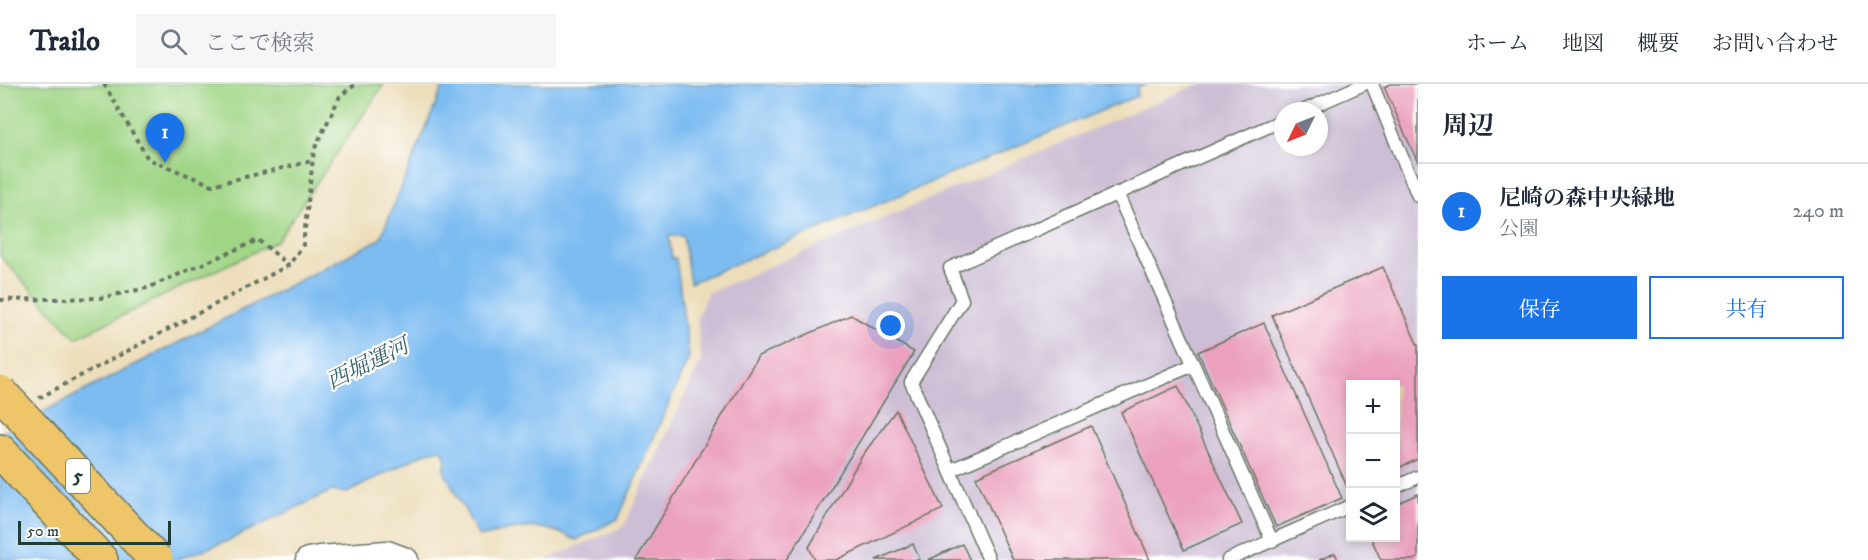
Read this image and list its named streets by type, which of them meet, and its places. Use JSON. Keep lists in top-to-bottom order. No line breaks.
{"streets":{"highway":["5"]},"water":["西堀運河"],"scale_bar":"50 m","north":"bottom left","page":{"header":"Trailo","search":"ここで検索","nav":["ホーム","地図","概要","お問い合わせ"],"heading":"周辺","pins":"1","list":[{"mark":"1","name":"尼崎の森中央緑地","note":"公園","value":"240 m"}],"buttons":["保存","共有"],"map_buttons":["+","−"],"scale":"50 m"}}
